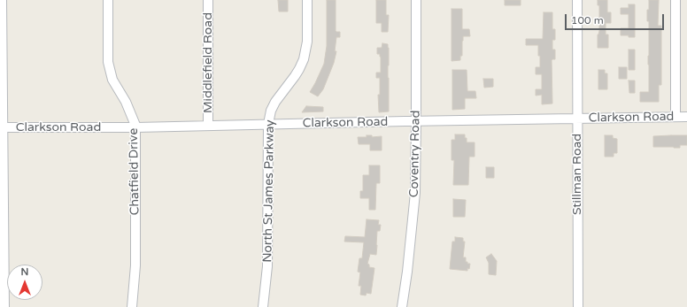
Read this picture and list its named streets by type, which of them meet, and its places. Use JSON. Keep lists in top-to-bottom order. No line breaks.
{"streets":{"street":["Middlefield Road","Clarkson Road","Coventry Road","Chatfield Drive","Stillman Road","North St James Parkway"]},"crossings":[["Middlefield Road","Clarkson Road"],["Clarkson Road","Coventry Road"],["Clarkson Road","Chatfield Drive"],["Clarkson Road","Stillman Road"],["Clarkson Road","North St James Parkway"]],"scale_bar":"100 m","north":"top"}
